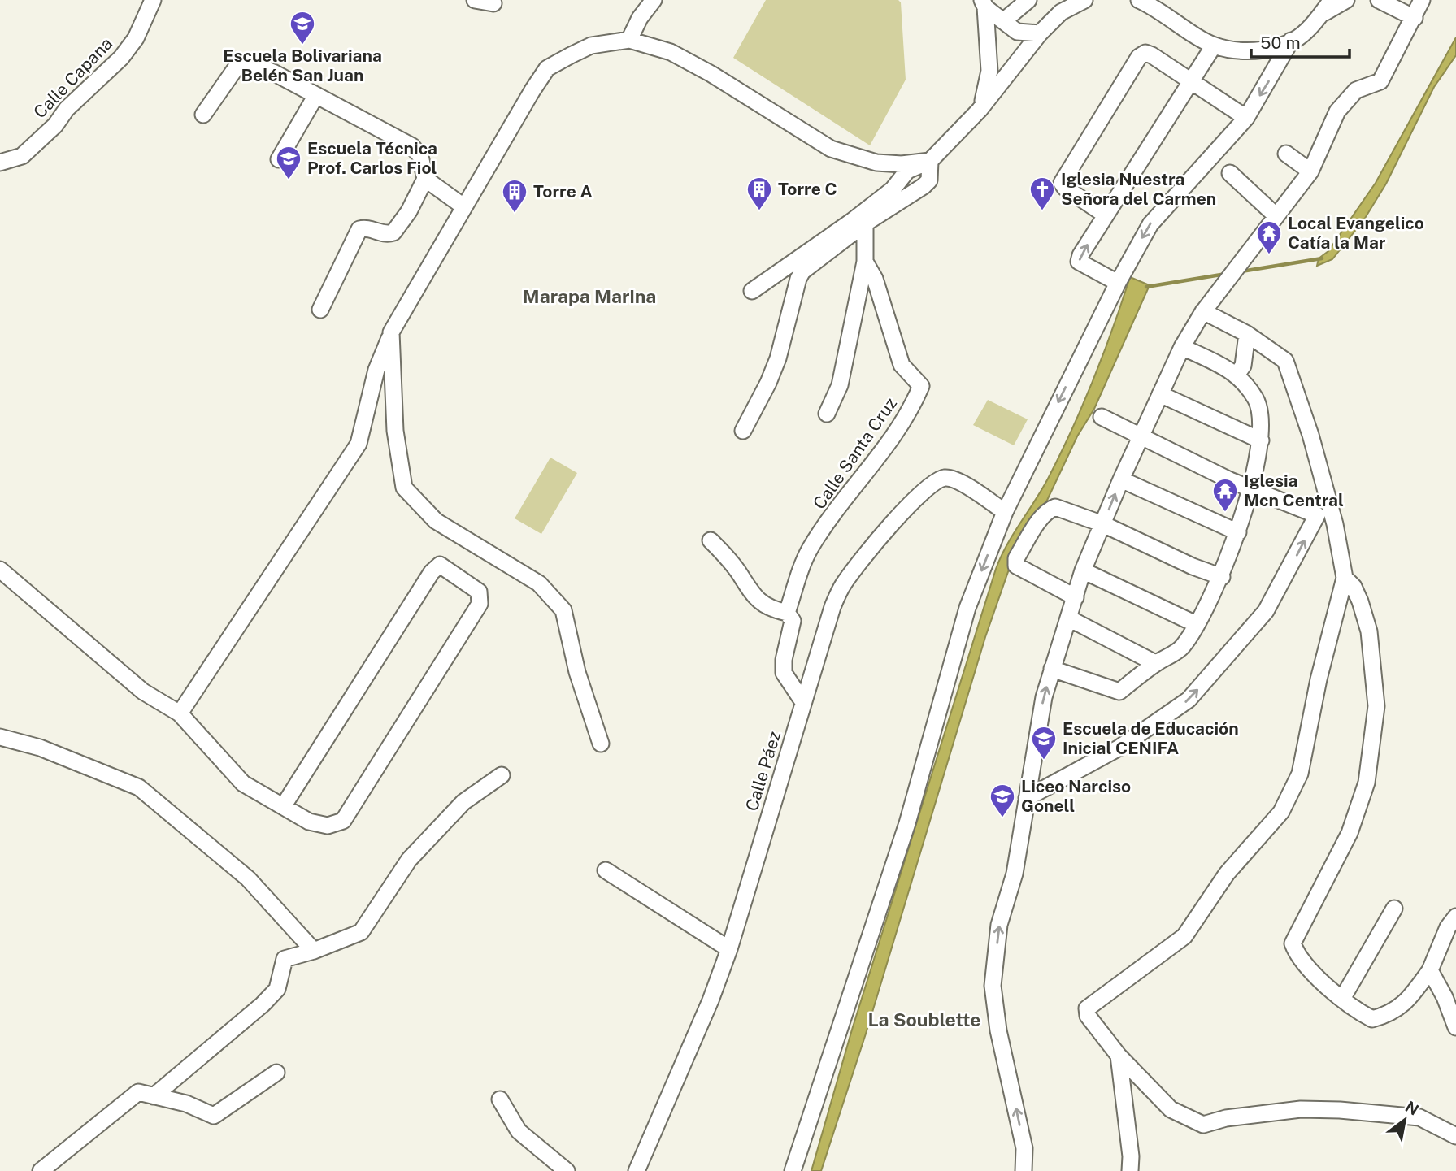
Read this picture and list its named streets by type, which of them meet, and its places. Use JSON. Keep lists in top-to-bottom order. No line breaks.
{"streets":{"street":["Calle Capana","Calle Santa Cruz","Calle Páez"]},"crossings":[["Calle Santa Cruz","Calle Páez"]],"districts":["Marapa Marina","La Soublette"],"places":{"school or university":["Escuela Bolivariana Belén San Juan","Escuela Técnica Prof. Carlos Fiol","Escuela de Educación Inicial CENIFA","Liceo Narciso Gonell"],"building":["Torre C","Torre A"],"church":["Iglesia Nuestra Señora del Carmen"],"temple":["Local Evangelico Catía la Mar","Iglesia Mcn Central"]},"scale_bar":"50 m","north":"top right"}
